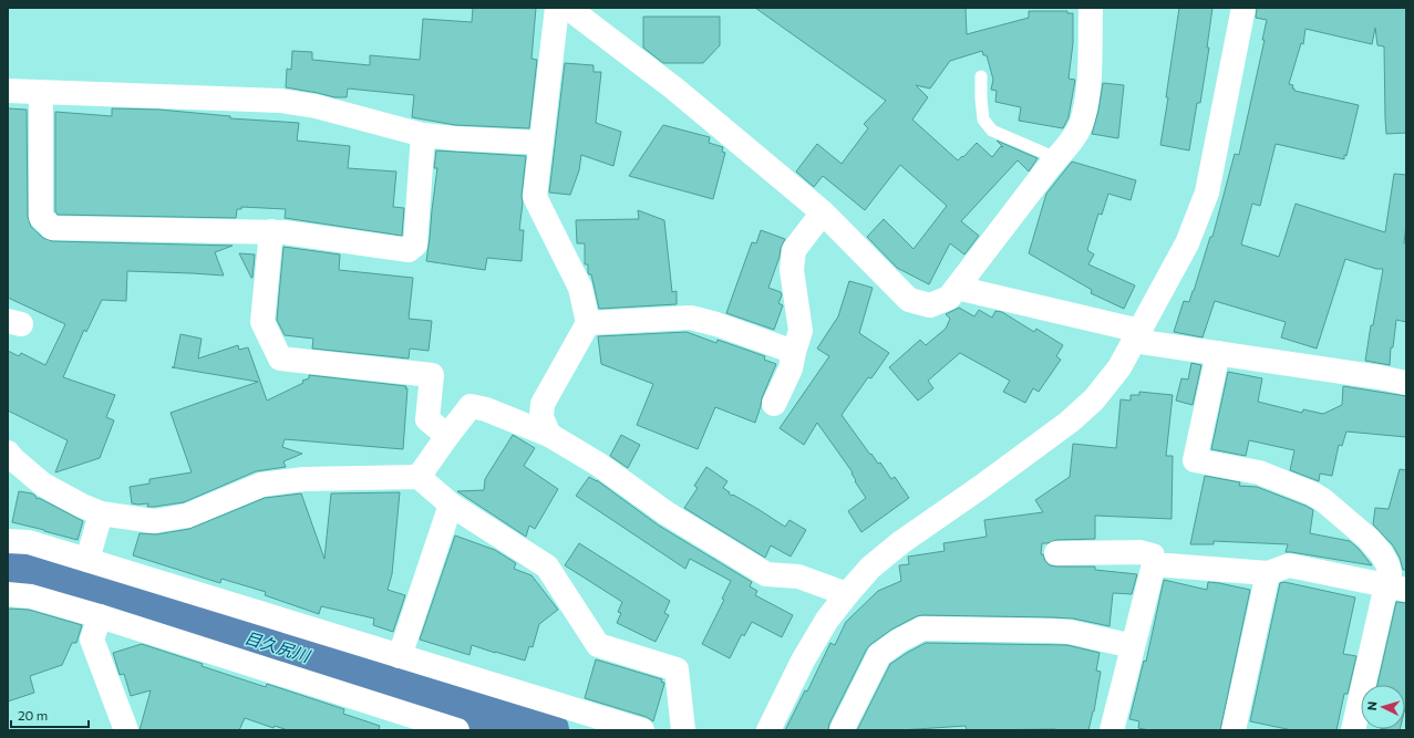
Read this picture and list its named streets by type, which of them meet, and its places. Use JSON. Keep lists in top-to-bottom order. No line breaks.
{"water":["目久尻川"],"scale_bar":"20 m","north":"left"}
